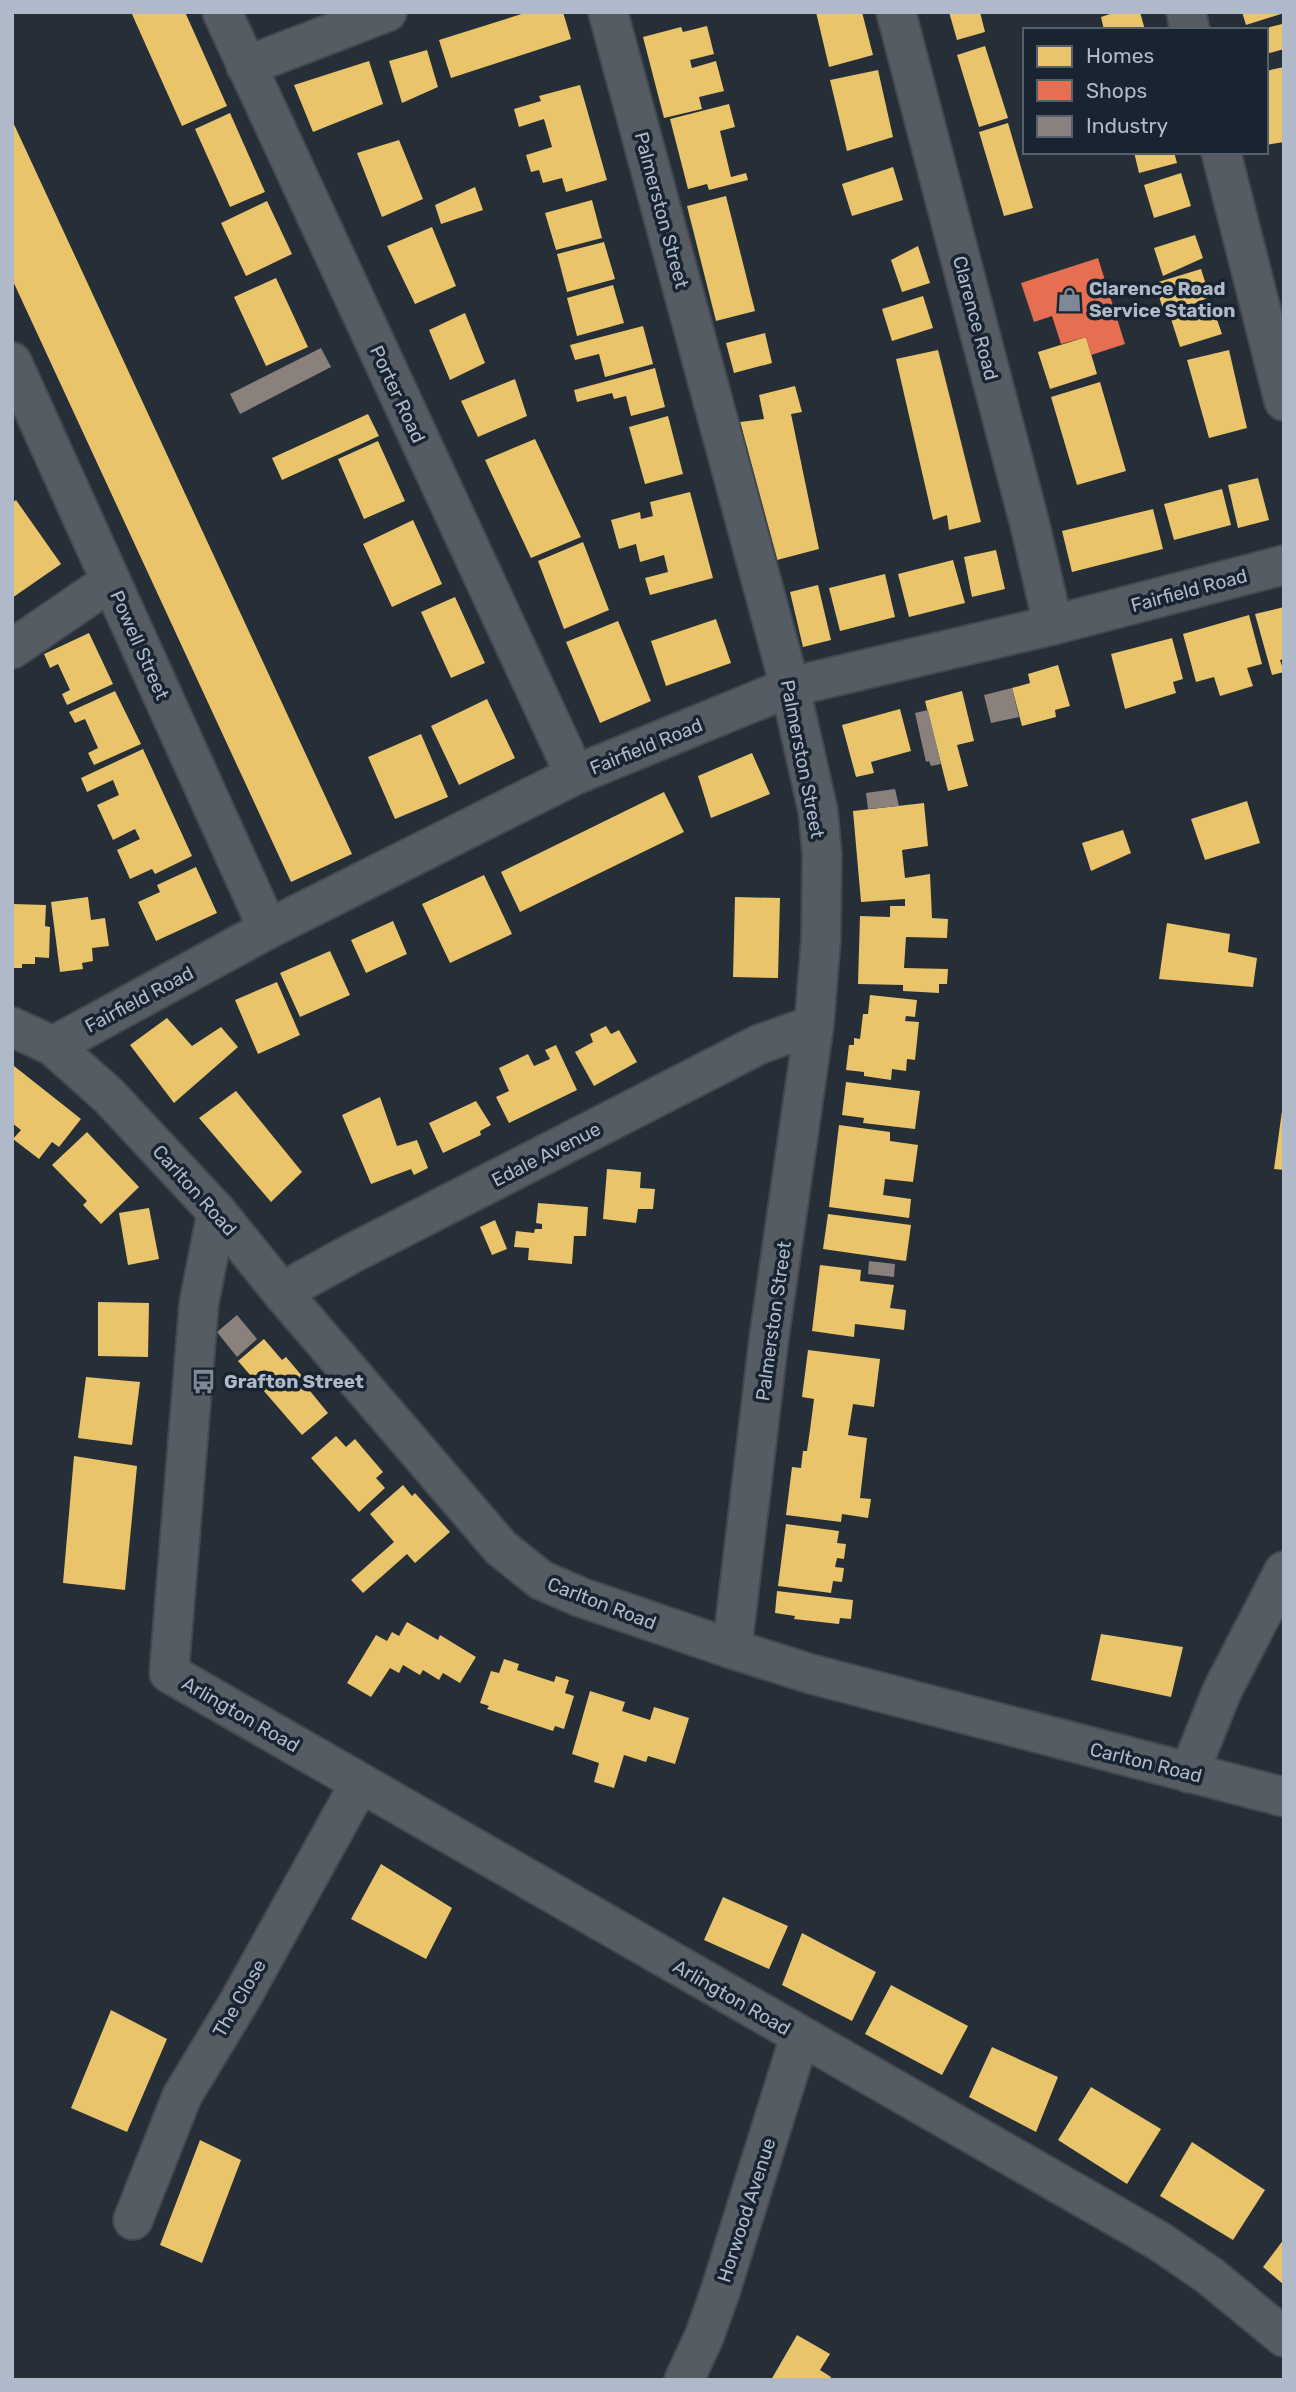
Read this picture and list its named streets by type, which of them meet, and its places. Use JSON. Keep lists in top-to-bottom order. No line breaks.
{"streets":{"street":["Palmerston Street","Clarence Road","Porter Road","Fairfield Road","Powell Street","Edale Avenue","Carlton Road","Arlington Road","The Close","Horwood Avenue"]},"crossings":[["Palmerston Street","Fairfield Road"],["Palmerston Street","Edale Avenue"],["Palmerston Street","Carlton Road"],["Clarence Road","Fairfield Road"],["Porter Road","Fairfield Road"],["Fairfield Road","Powell Street"],["Fairfield Road","Carlton Road"],["Edale Avenue","Carlton Road"],["Carlton Road","Arlington Road"],["Arlington Road","The Close"],["Arlington Road","Horwood Avenue"]],"places":{"shop":["Clarence Road Service Station"],"bus stop":["Grafton Street"]},"legend":["Homes","Shops","Industry"]}
